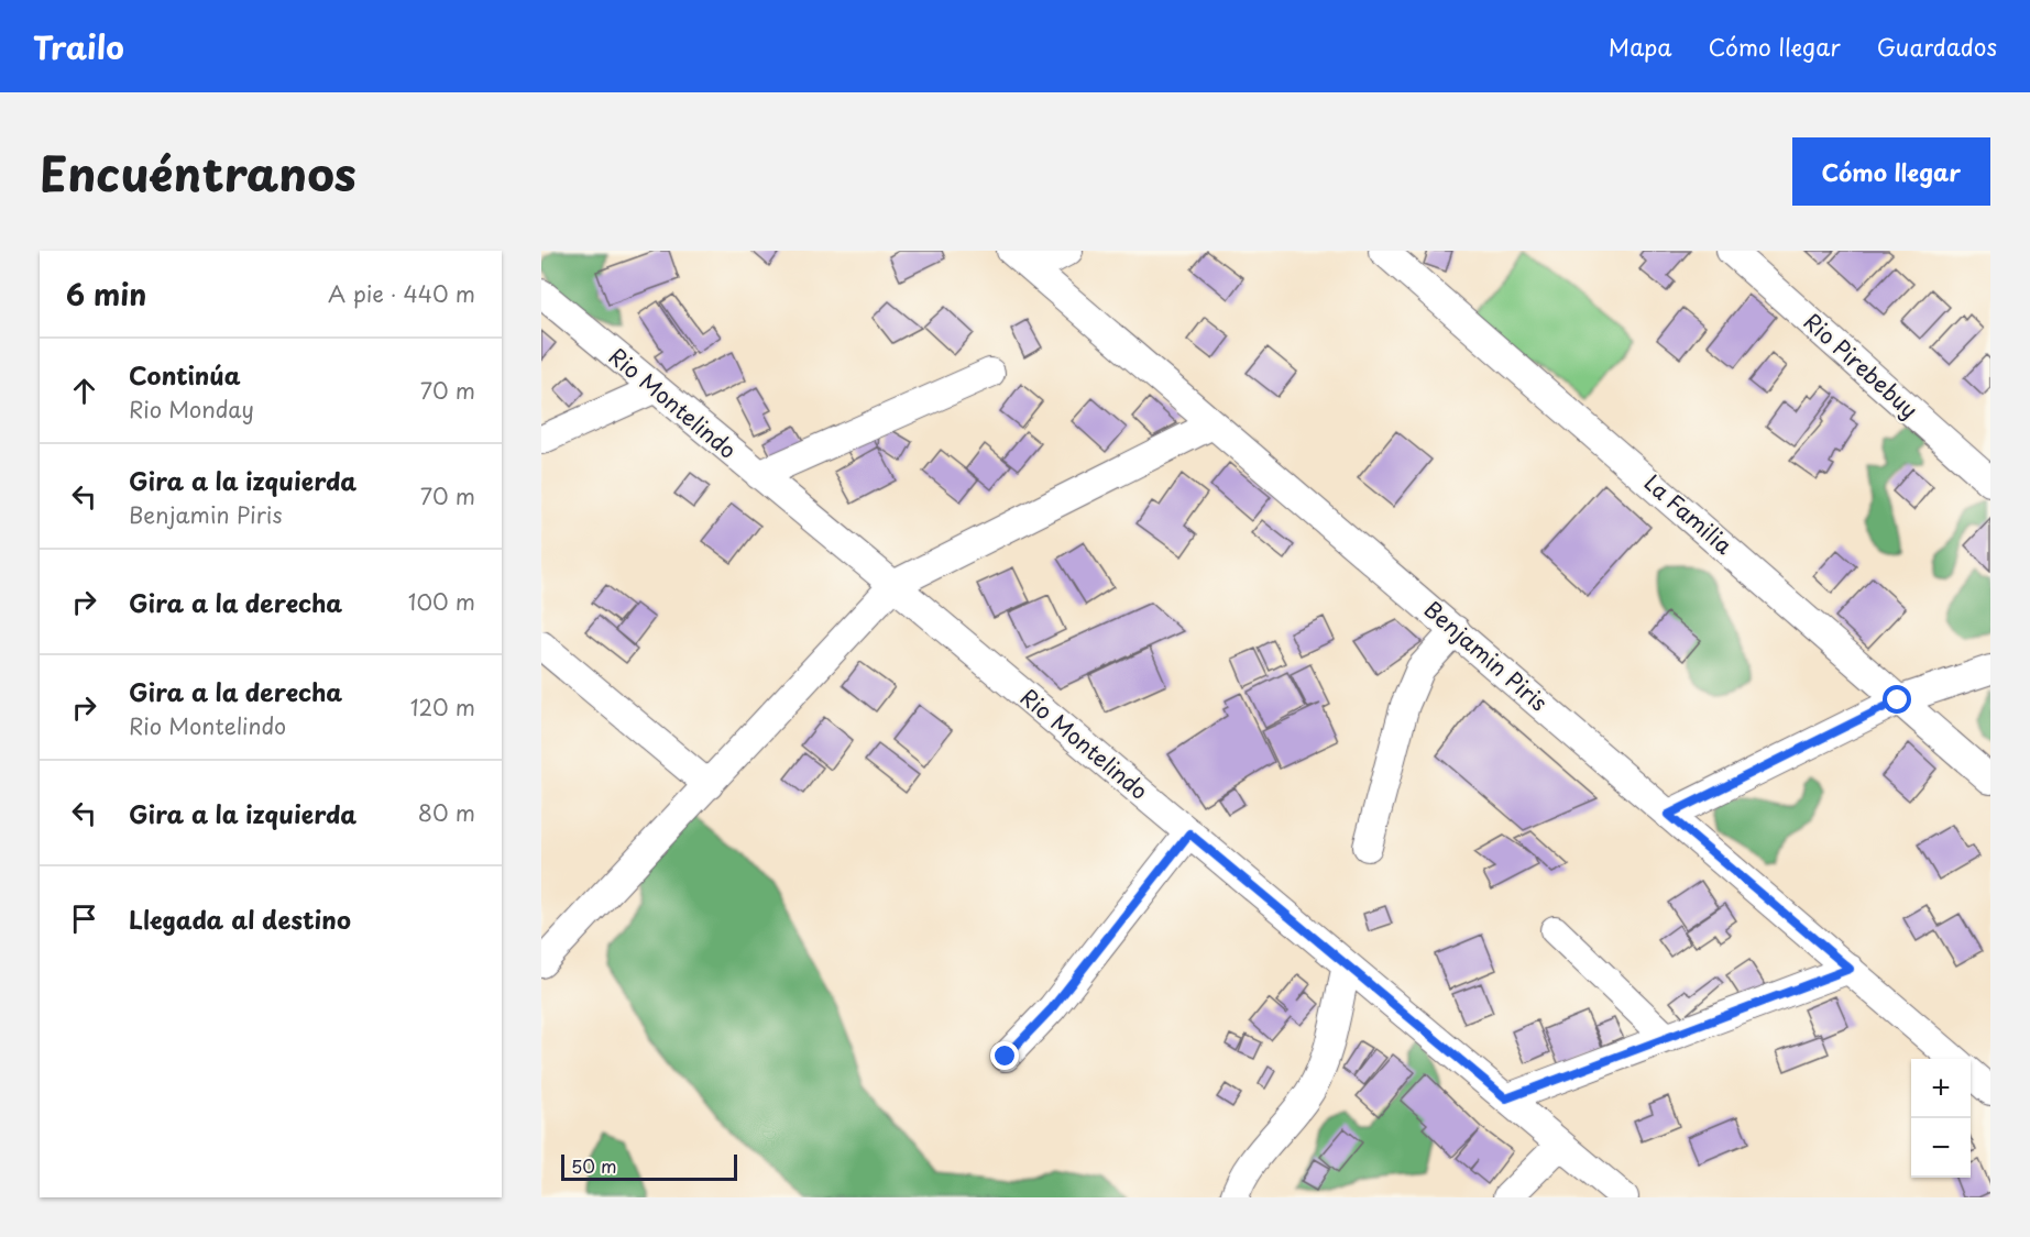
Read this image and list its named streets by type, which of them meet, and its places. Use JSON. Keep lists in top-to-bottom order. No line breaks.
{"streets":{"street":["Rio Pirebebuy","Rio Montelindo","La Familia","Benjamin Piris"]},"scale_bar":"50 m","page":{"header":"Trailo","nav":["Mapa","Cómo llegar","Guardados"],"title":"Encuéntranos","buttons":"Cómo llegar","heading":["6 min","A pie · 440 m"],"list":[["Continúa","Rio Monday","70 m"],["Gira a la izquierda","Benjamin Piris","70 m"],["Gira a la derecha","100 m"],["Gira a la derecha","Rio Montelindo","120 m"],["Gira a la izquierda","80 m"],"Llegada al destino"],"map_buttons":["+","−"],"scale":"50 m"}}
